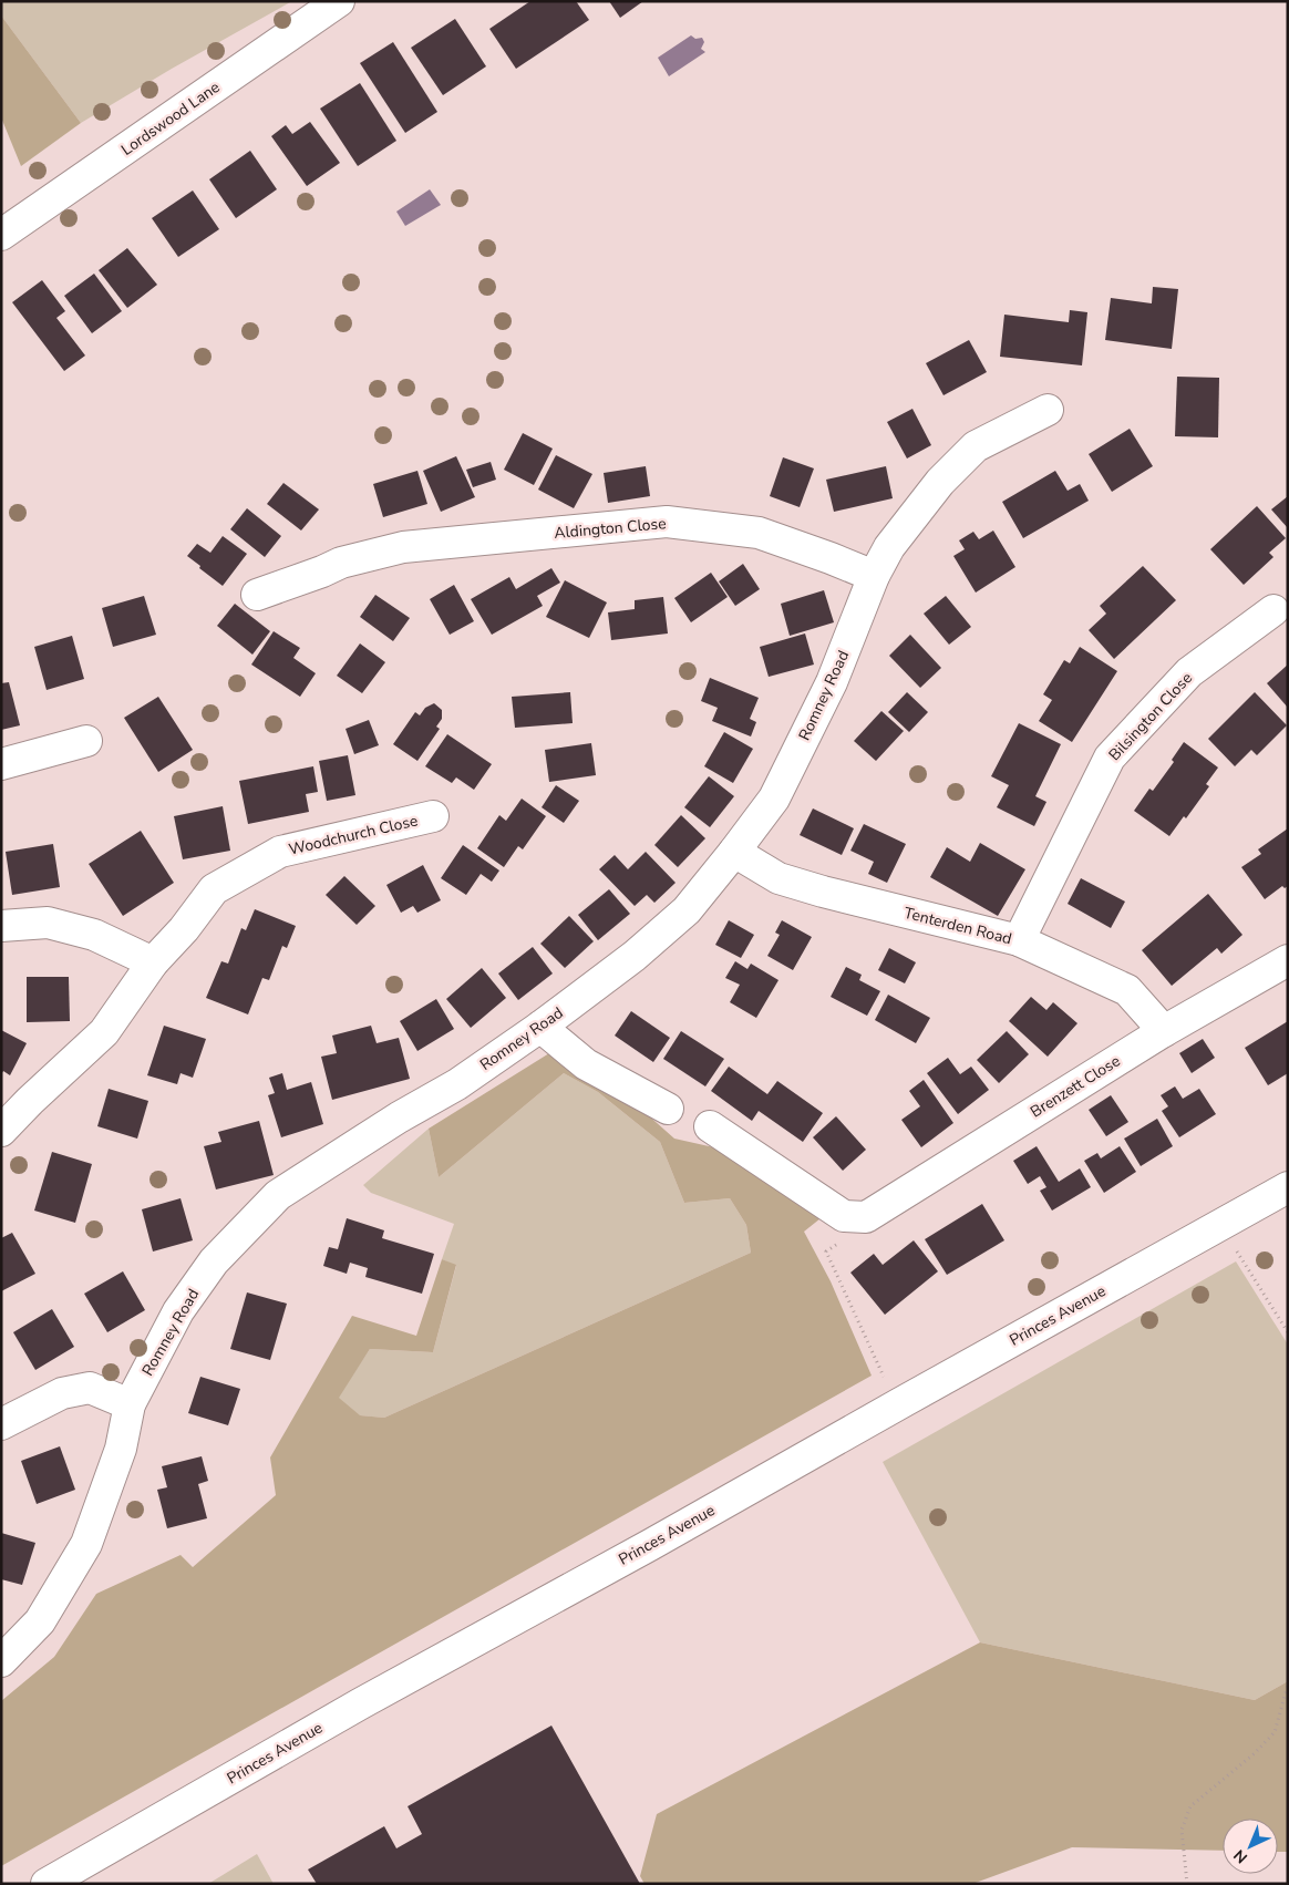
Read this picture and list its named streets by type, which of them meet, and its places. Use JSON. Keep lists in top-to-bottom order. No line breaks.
{"streets":{"street":["Lordswood Lane","Aldington Close","Romney Road","Bilsington Close","Woodchurch Close","Tenterden Road","Brenzett Close","Princes Avenue"]},"crossings":[["Aldington Close","Romney Road"],["Romney Road","Tenterden Road"],["Bilsington Close","Tenterden Road"],["Tenterden Road","Brenzett Close"]],"north":"bottom left"}
